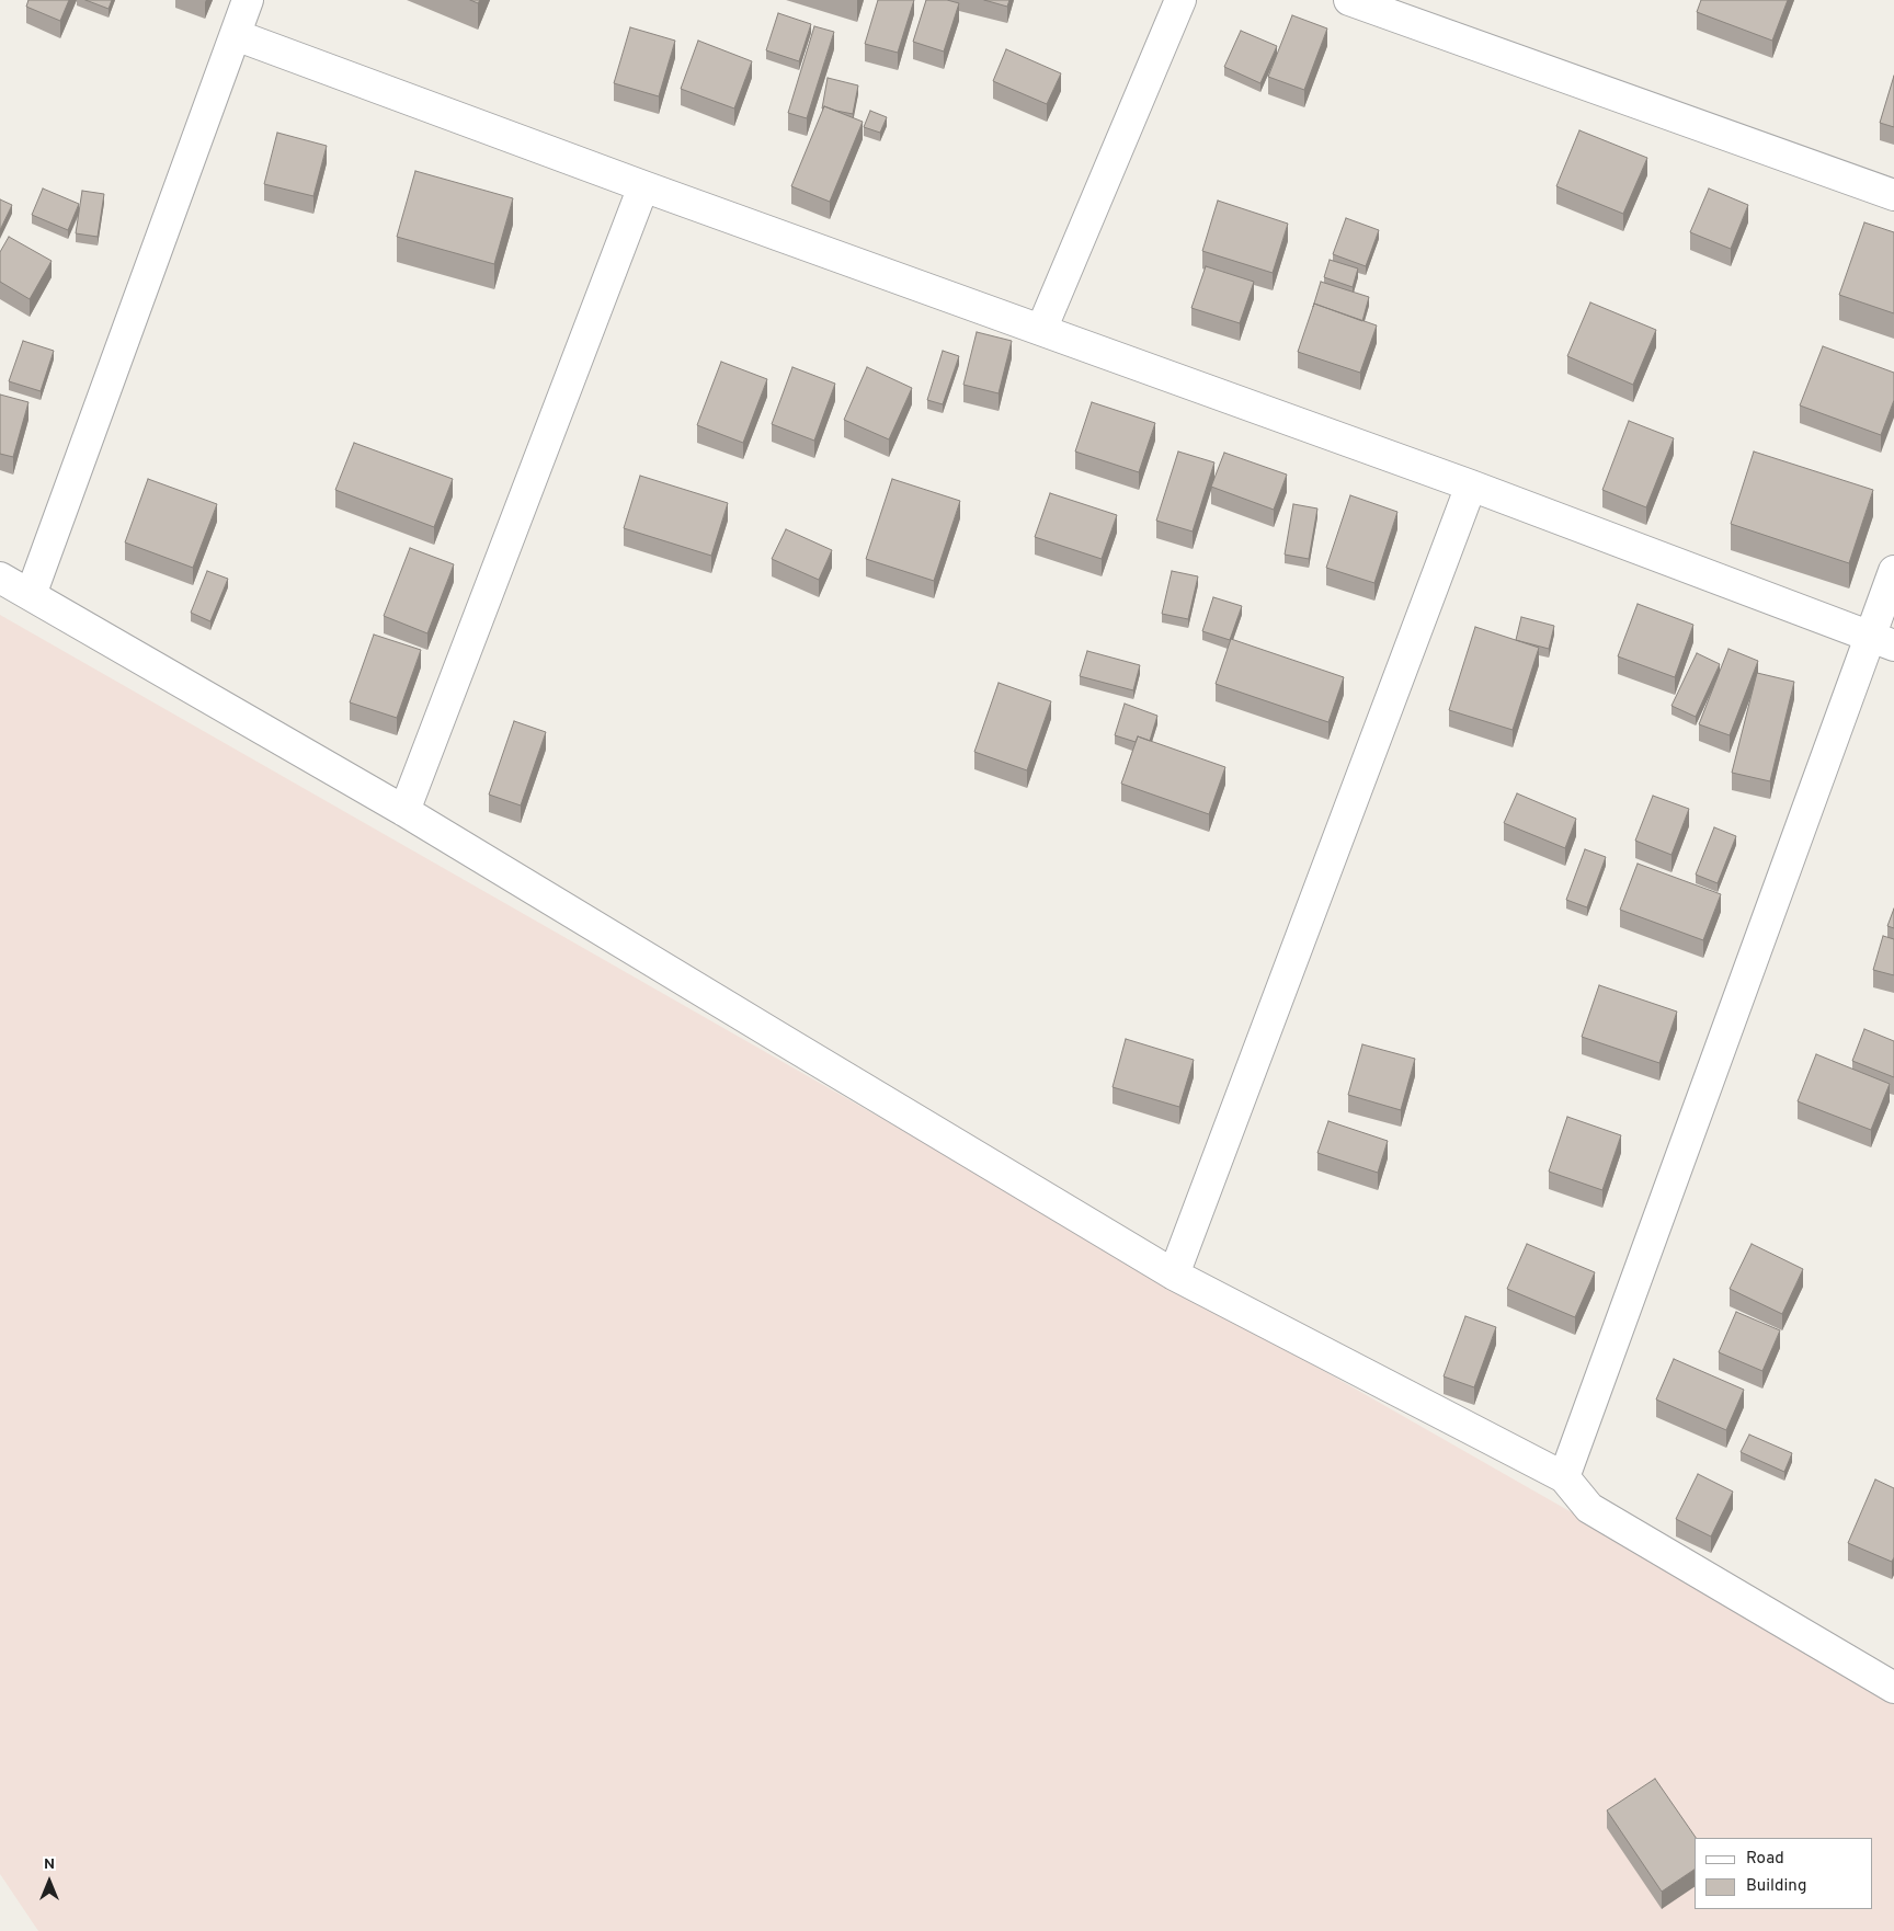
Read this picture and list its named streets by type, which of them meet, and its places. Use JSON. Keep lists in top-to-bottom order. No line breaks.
{"legend":["Road","Building"],"north":"top"}
